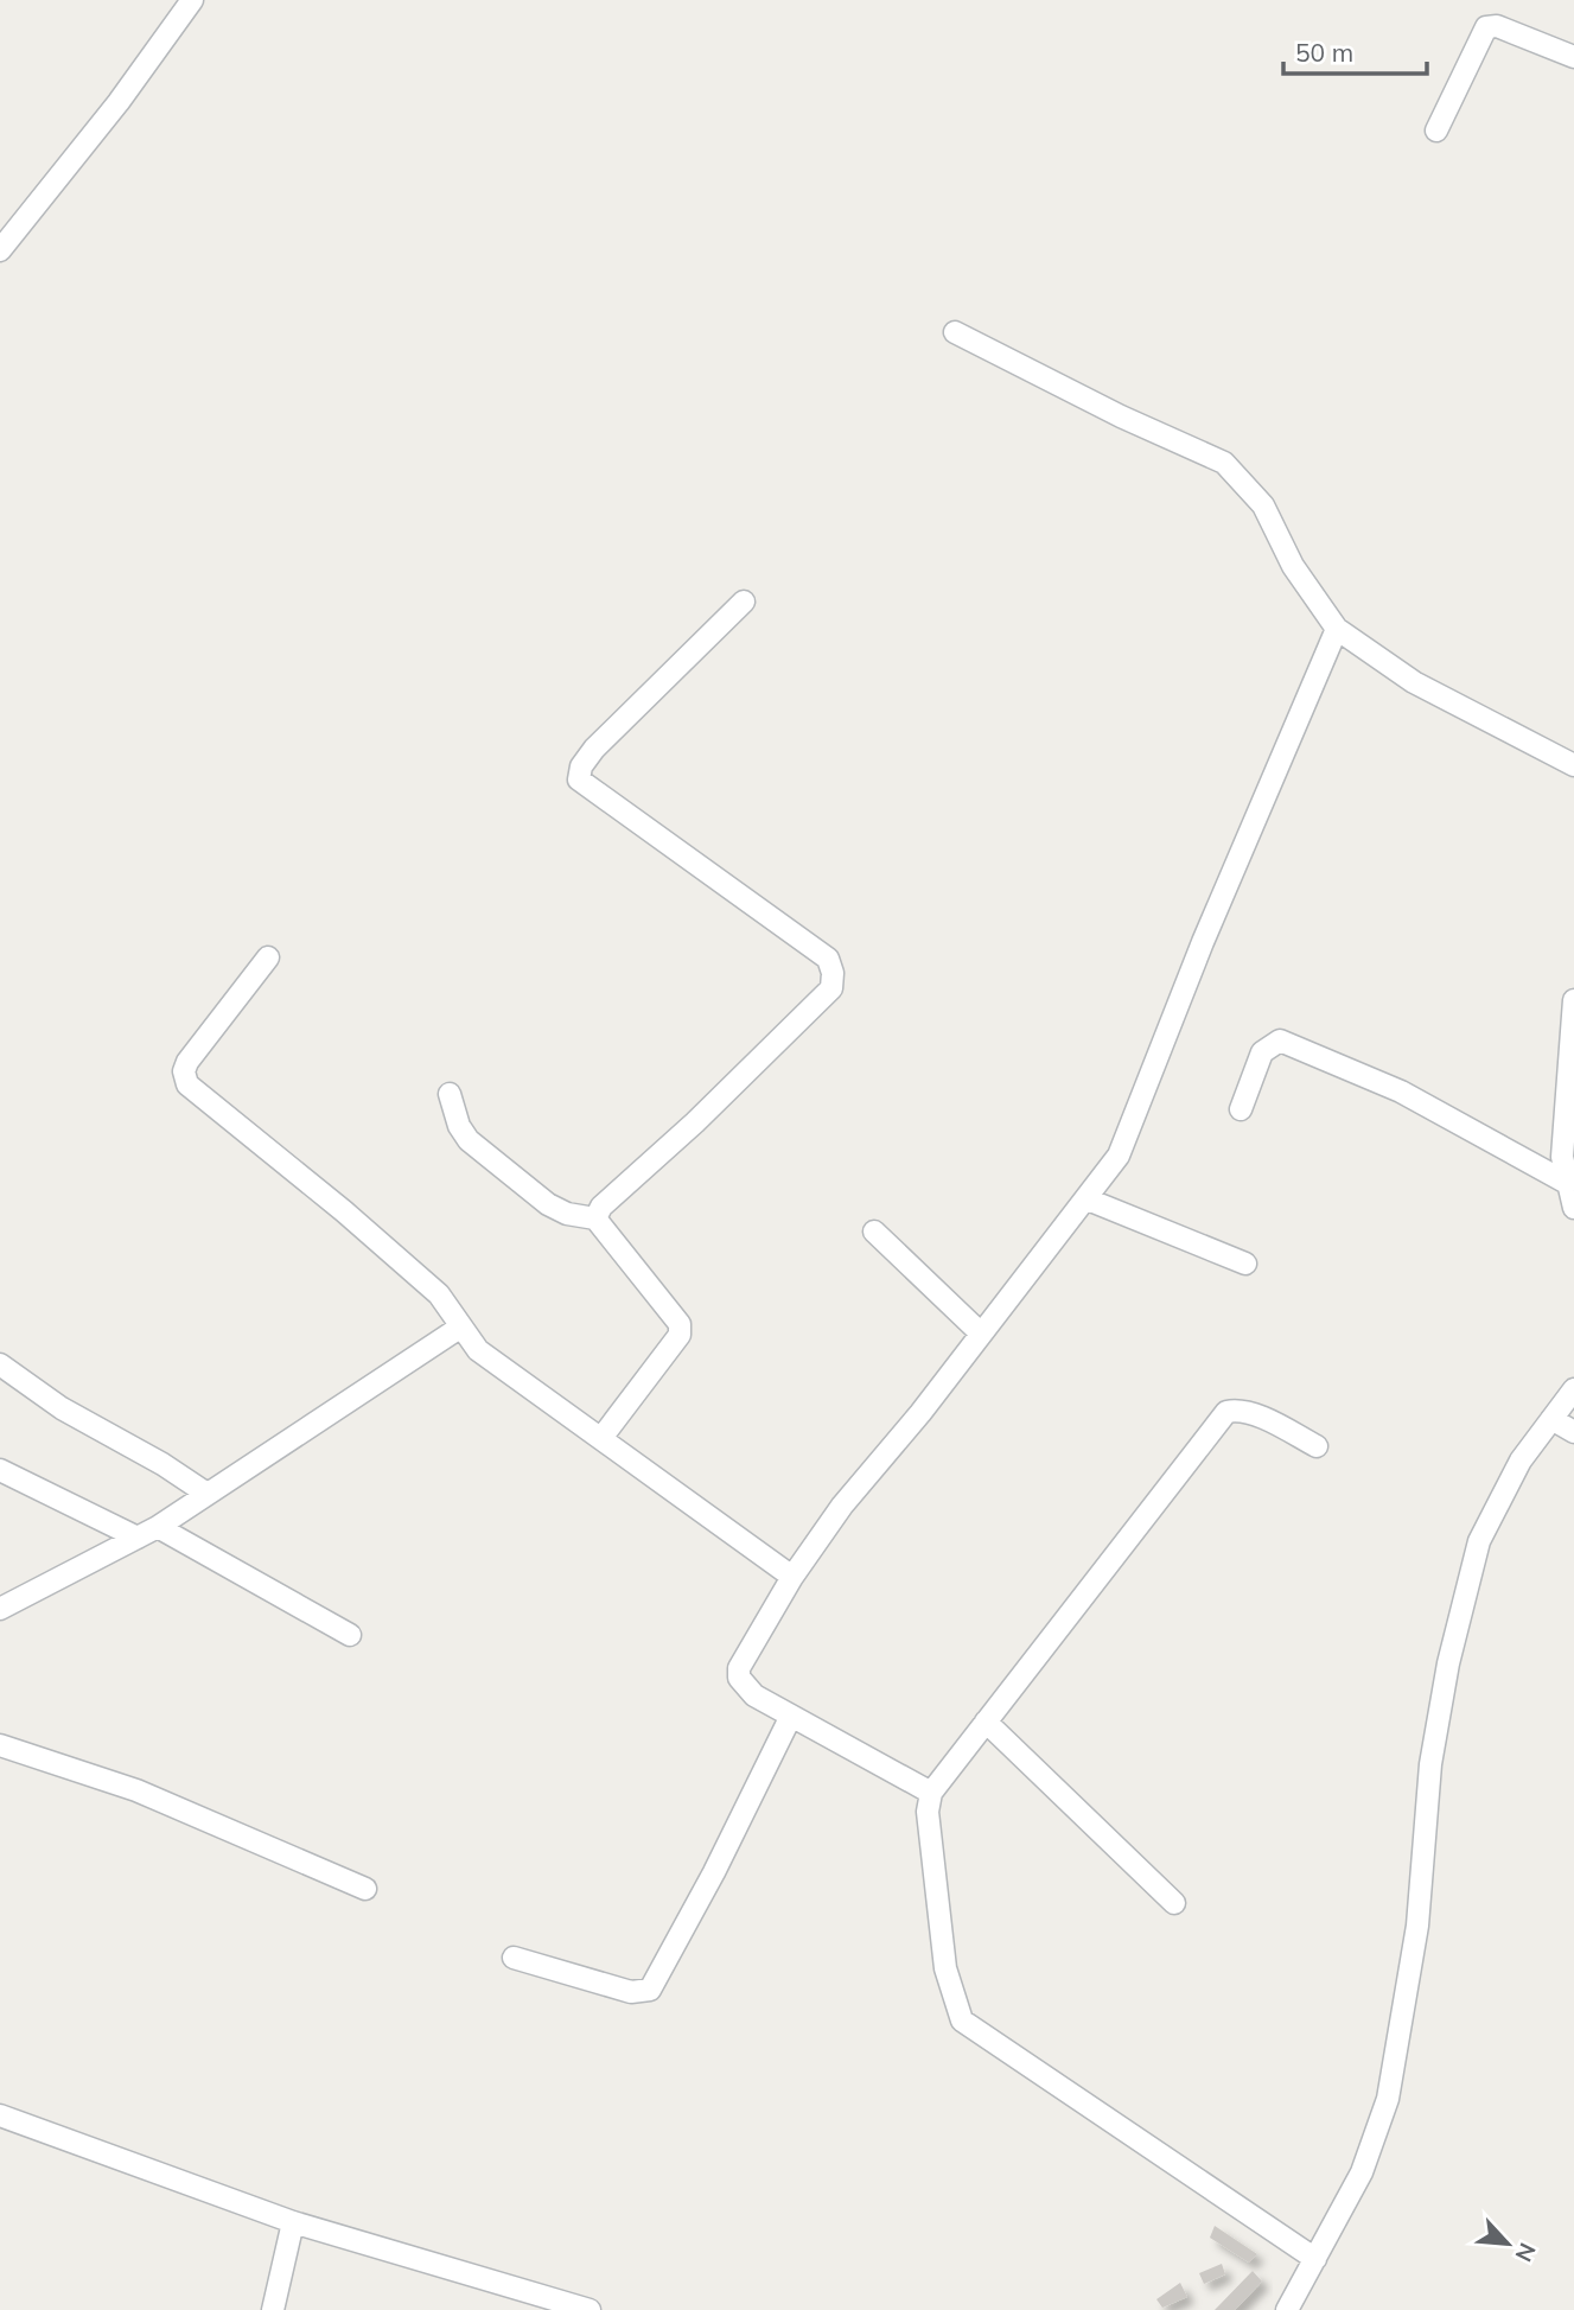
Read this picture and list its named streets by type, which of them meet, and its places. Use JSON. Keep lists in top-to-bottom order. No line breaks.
{"scale_bar":"50 m","north":"bottom right"}
